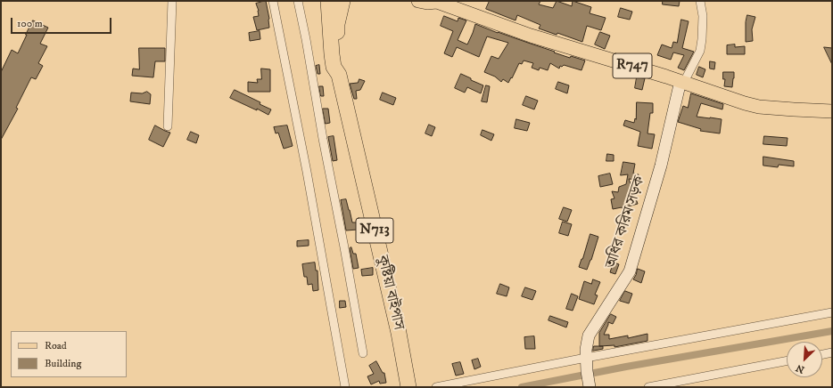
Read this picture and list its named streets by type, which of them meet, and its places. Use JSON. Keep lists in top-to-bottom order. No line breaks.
{"streets":{"highway":["N713","কুষ্টিয়া বাইপাস"],"main road":["R747","অধির করিম সড়ক"]},"crossings":[["R747","অধির করিম সড়ক"]],"legend":["Road","Building"],"scale_bar":"100 m","north":"bottom left"}
